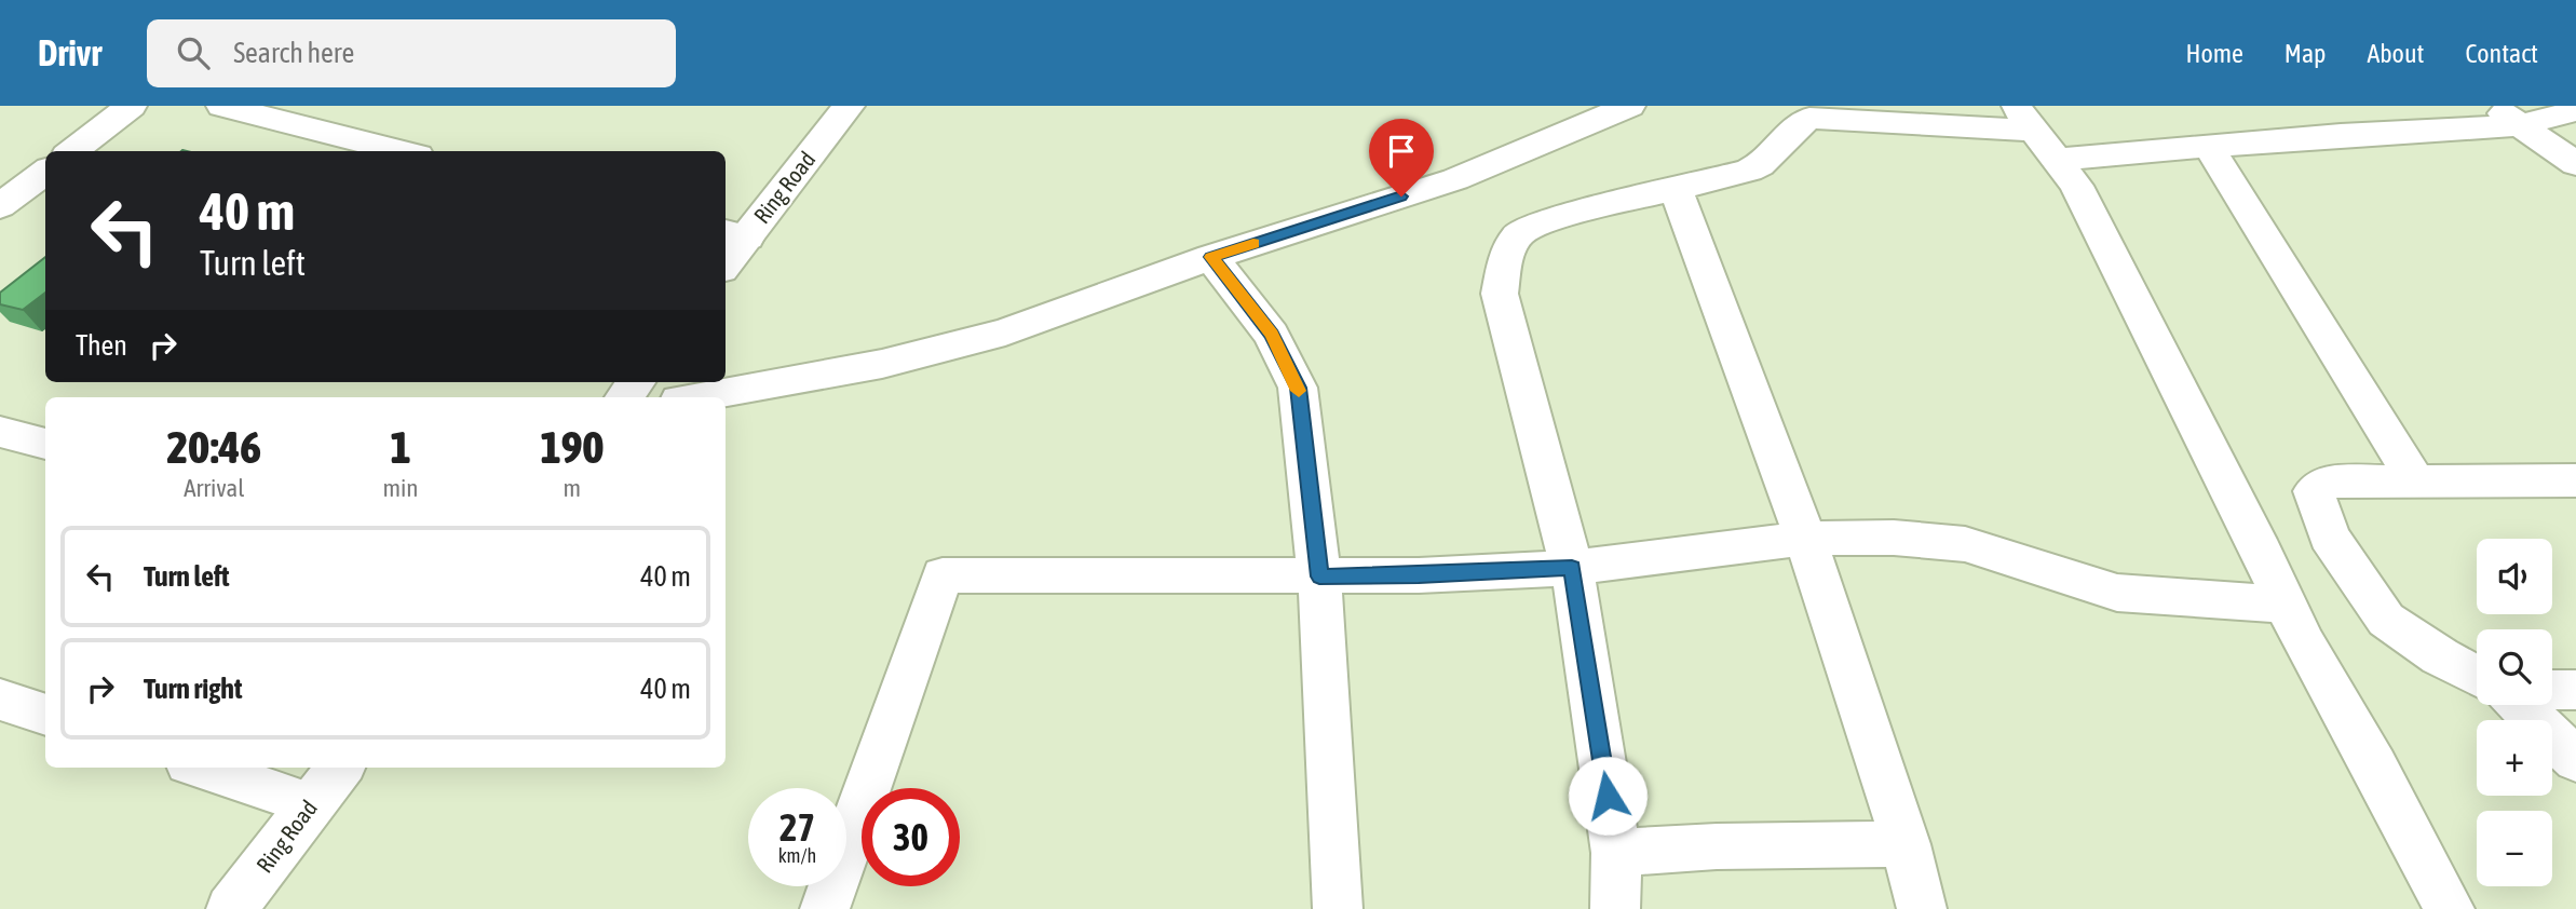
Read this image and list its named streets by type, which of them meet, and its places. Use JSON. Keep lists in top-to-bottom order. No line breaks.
{"streets":{"street":["Ring Road"]},"page":{"header":"Drivr","search":"Search here","nav":["Home","Map","About","Contact"],"turn":["40 m","Turn left"],"then":"Then","eta":["20:46","Arrival","1","min","190","m"],"list":[{"name":"Turn left","value":"40 m"},{"name":"Turn right","value":"40 m"}],"map_buttons":["+","−"],"speed":"27 km/h","limit":"30"}}
